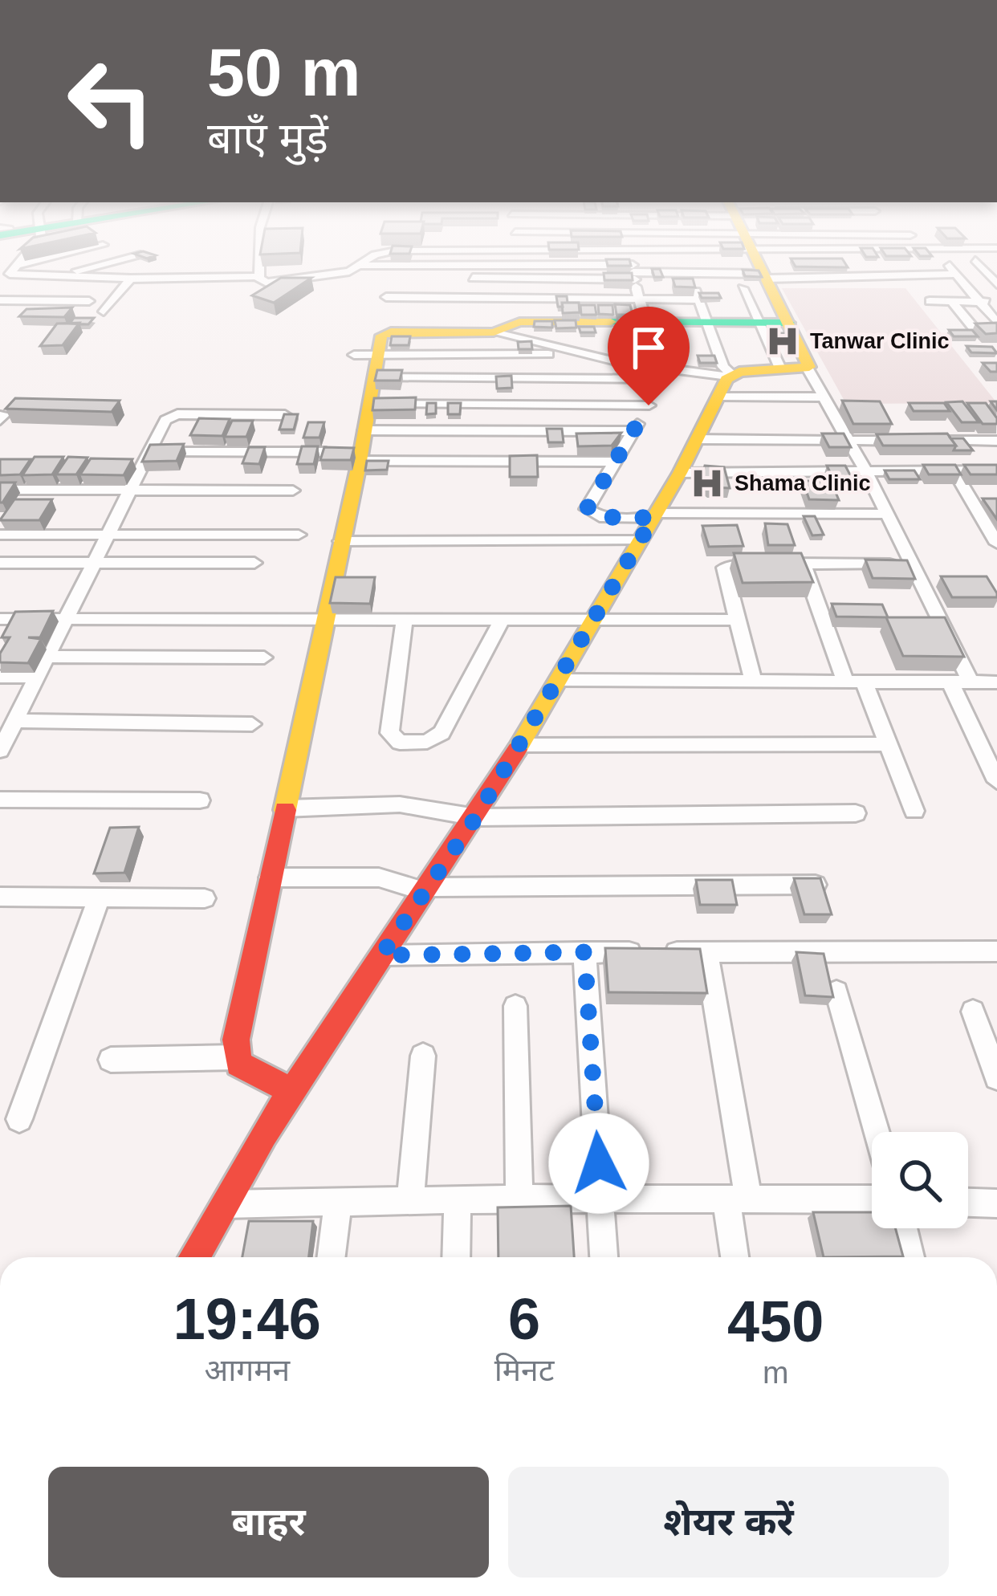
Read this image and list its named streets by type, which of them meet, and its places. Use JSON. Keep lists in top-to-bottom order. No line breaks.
{"places":{"hospital":["Tanwar Clinic","Shama Clinic"]},"page":{"turn":["50 m","बाएँ मुड़ें"],"eta":["19:46","आगमन","6","मिनट","450","m"],"buttons":["बाहर","शेयर करें"]}}
